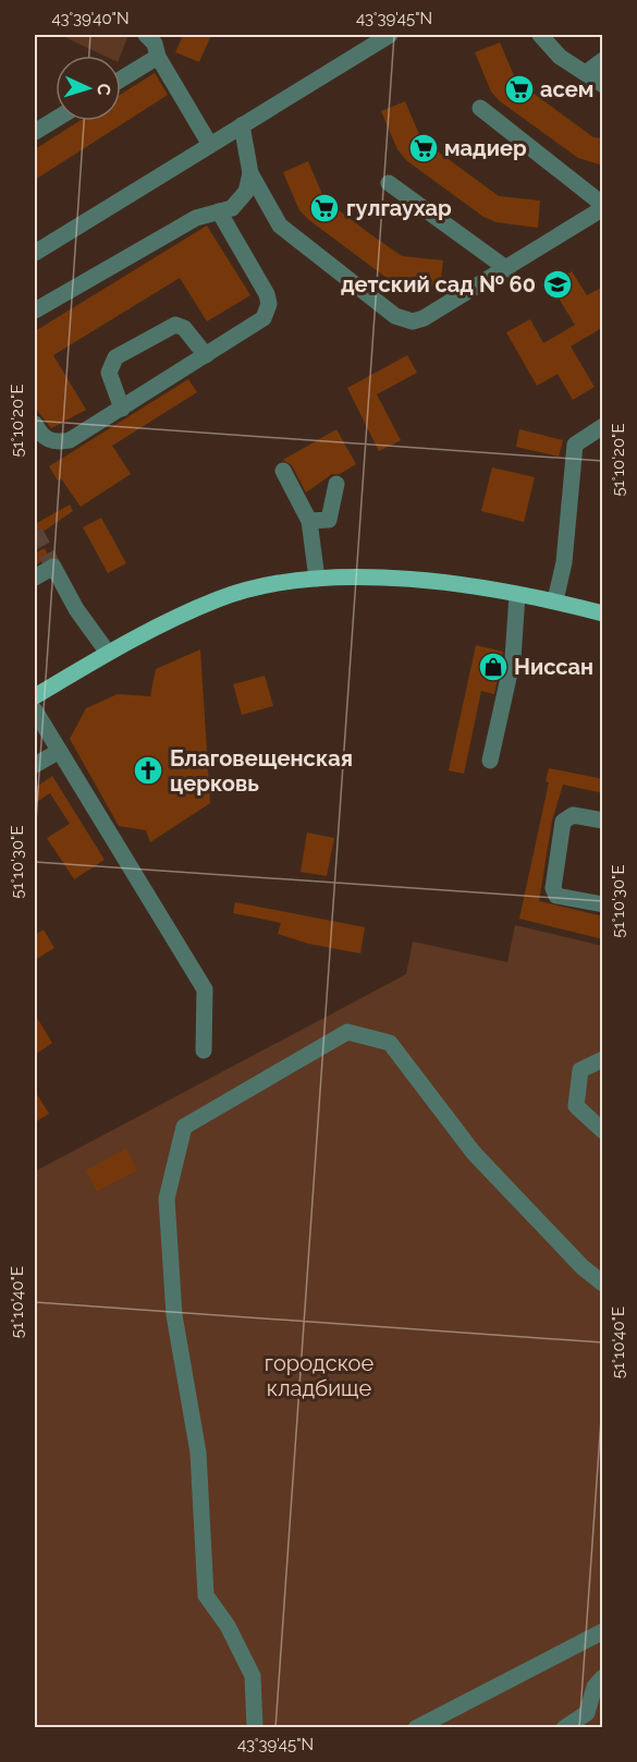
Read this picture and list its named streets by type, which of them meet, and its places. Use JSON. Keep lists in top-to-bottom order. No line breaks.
{"parks":["городское кладбище"],"places":{"supermarket":["асем","мадиер","гулгаухар"],"school or university":["детский сад № 60"],"shop":["Ниссан"],"church":["Благовещенская церковь"]},"north":"right","coordinates":["43°39'40\"N","43°39'45\"N","51°10'20\"E","51°10'30\"E","51°10'40\"E"]}
